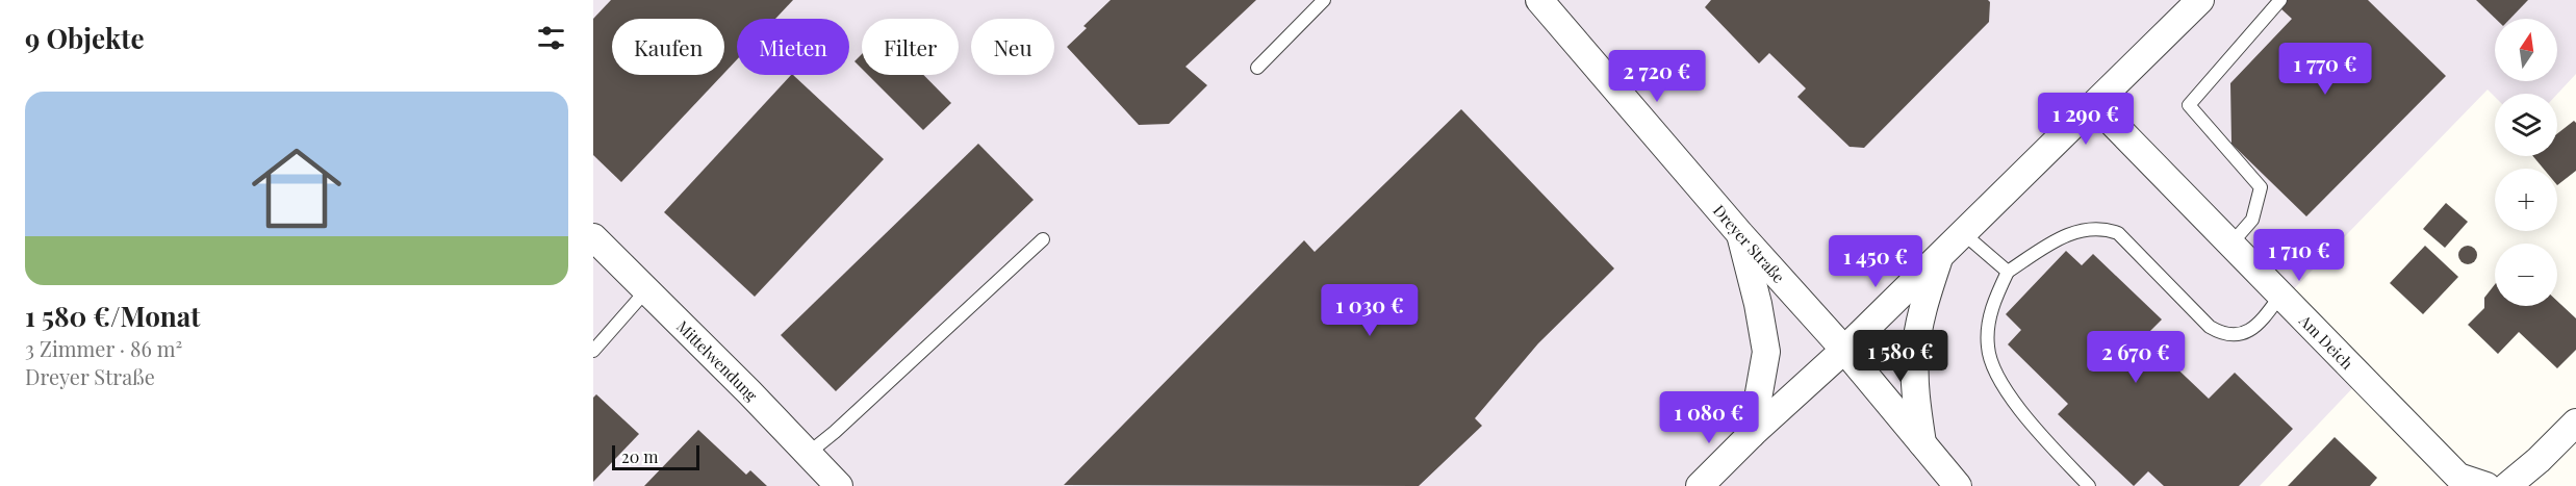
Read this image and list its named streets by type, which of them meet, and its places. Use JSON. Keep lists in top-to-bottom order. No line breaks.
{"streets":{"street":["Dreyer Straße","Am Deich","Mittelwendung"]},"scale_bar":"20 m","north":"top","page":{"heading":"9 Objekte","map_buttons":["+","−"],"chip":["Kaufen","Mieten","Filter","Neu"],"price":["1 770 €","2 720 €","1 290 €","1 710 €","1 450 €","1 030 €","1 580 €","2 670 €","1 080 €"],"list":[{"name":"1 580 €/Monat","note":"3 Zimmer · 86 m² · Dreyer Straße"}],"scale":"20 m"}}
